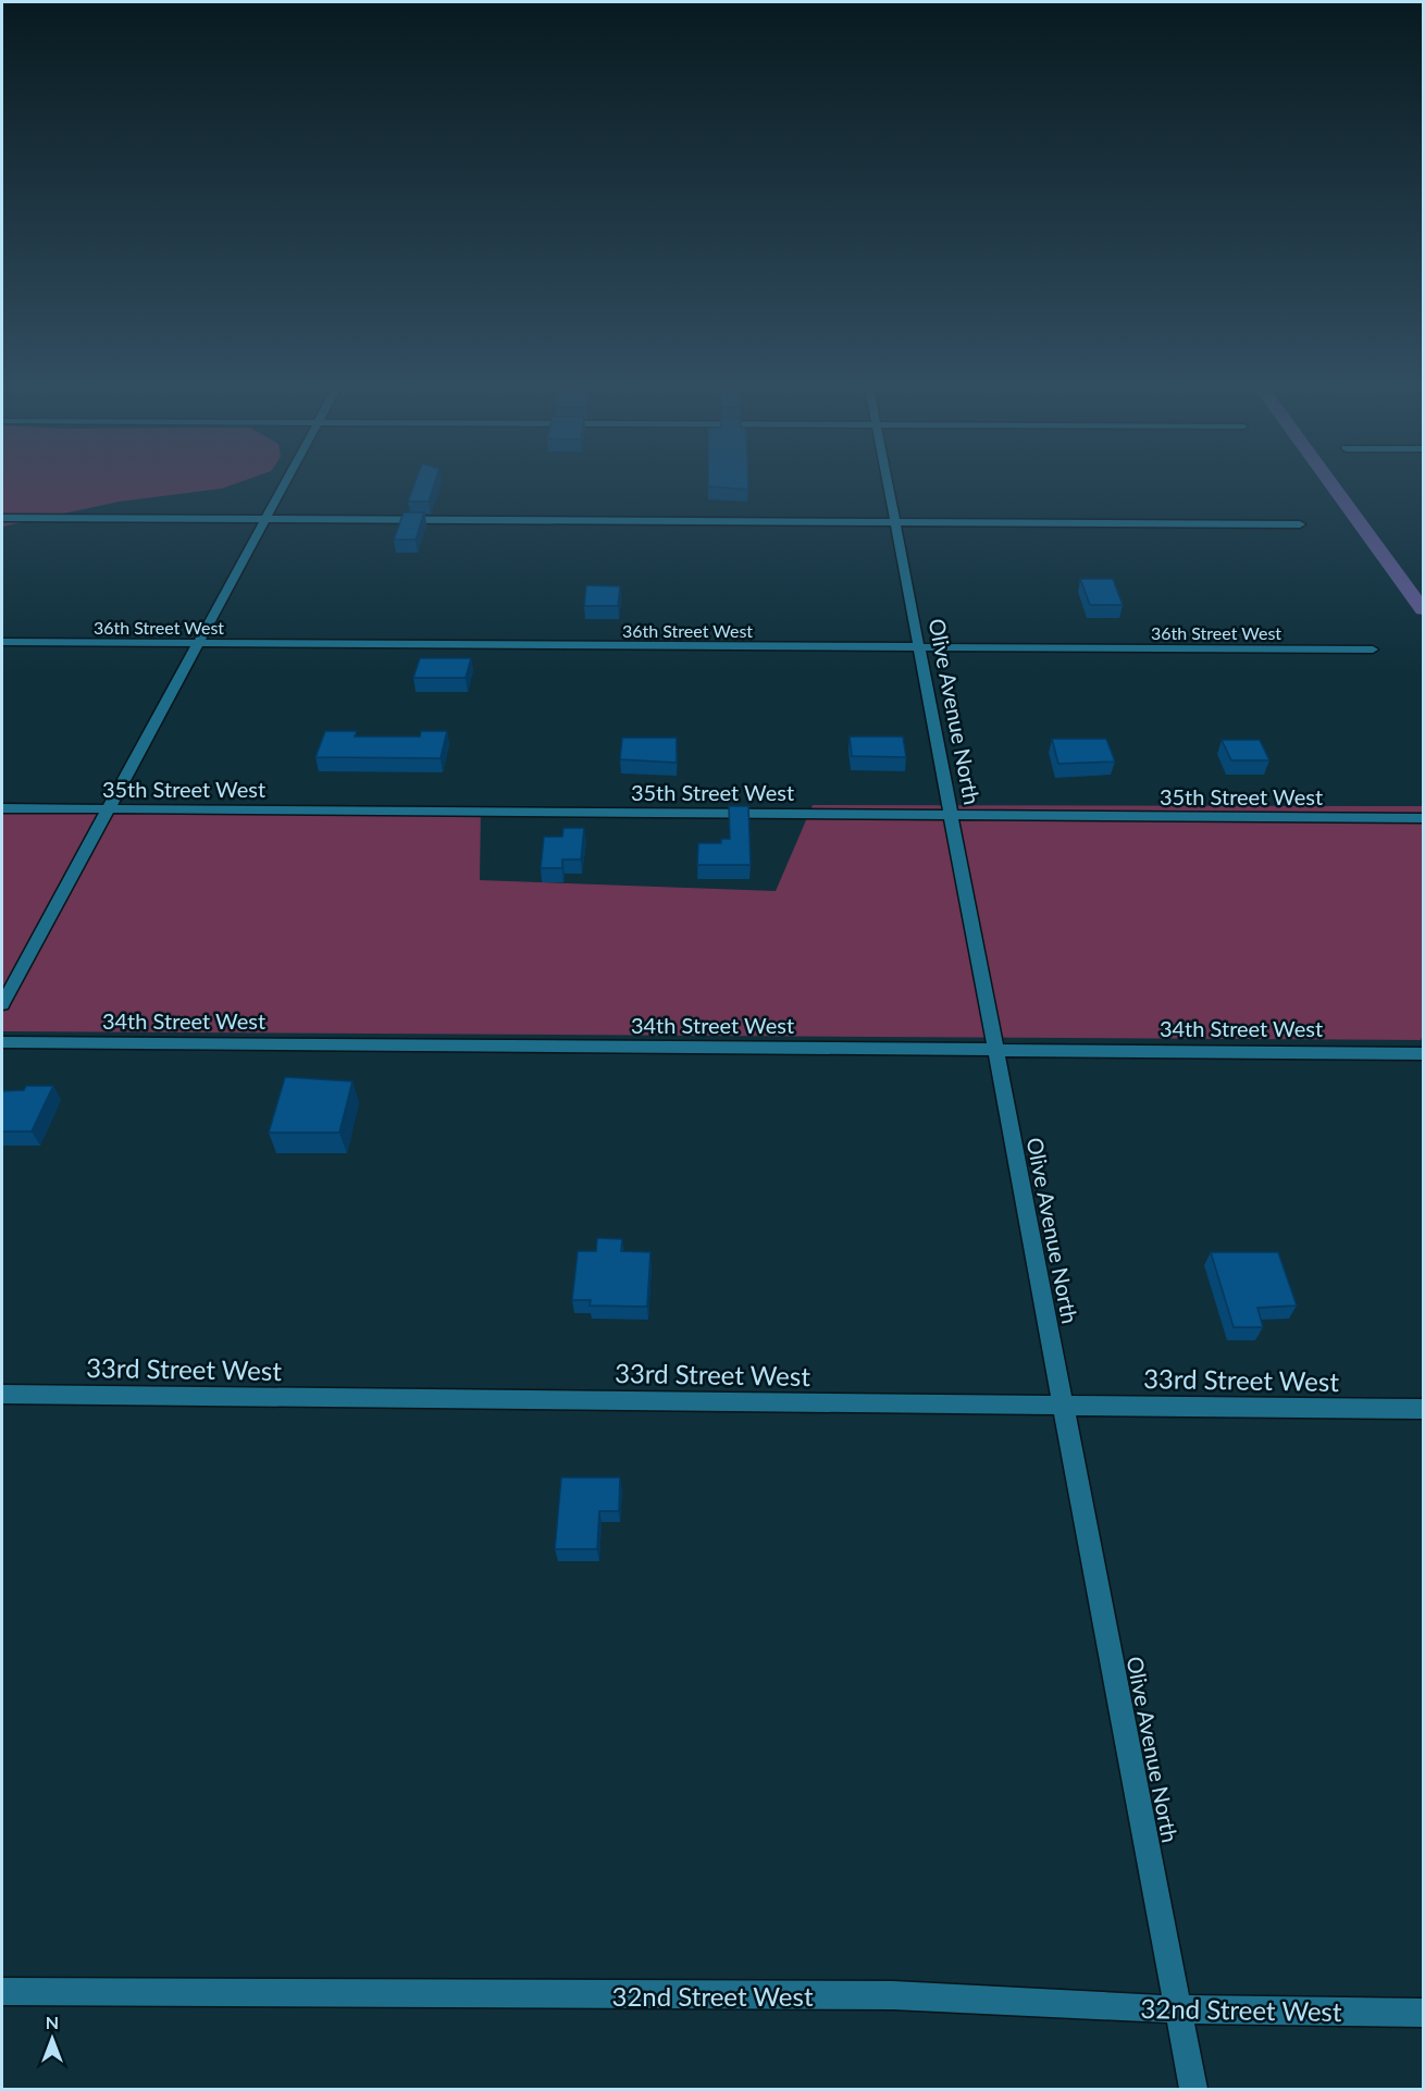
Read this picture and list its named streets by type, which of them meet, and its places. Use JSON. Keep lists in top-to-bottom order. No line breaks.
{"streets":{"street":["36th Street West","Olive Avenue North","35th Street West","34th Street West","33rd Street West","32nd Street West"]},"crossings":[["36th Street West","Olive Avenue North"],["Olive Avenue North","35th Street West"],["Olive Avenue North","34th Street West"],["Olive Avenue North","33rd Street West"],["Olive Avenue North","32nd Street West"]],"north":"top"}
